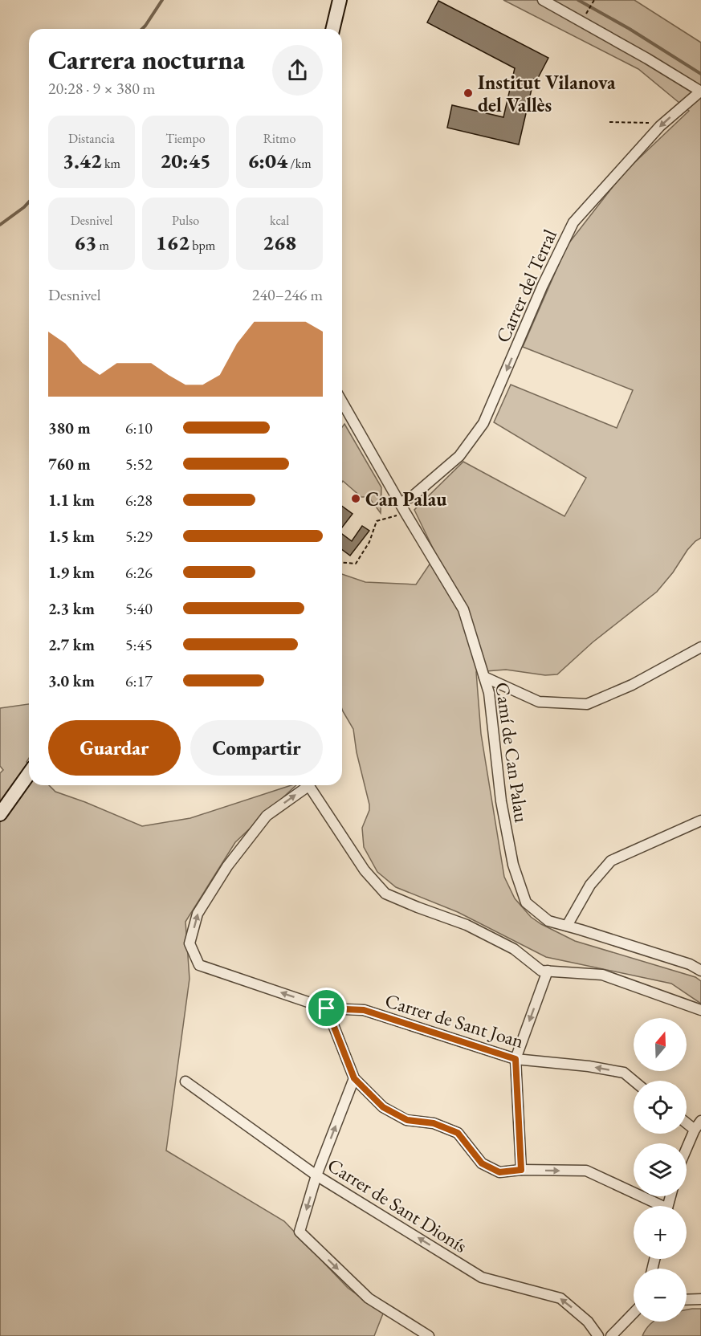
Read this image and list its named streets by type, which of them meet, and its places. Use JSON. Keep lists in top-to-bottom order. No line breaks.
{"streets":{"street":["Carrer del Terral","Camí de Can Palau","Carrer de Sant Joan","Carrer de Sant Dionís"]},"crossings":[["Carrer del Terral","Camí de Can Palau"]],"one_way":["Carrer del Terral","Carrer de Sant Dionís"],"places":["Institut Vilanova del Vallès","Can Palau"],"north":"top","page":{"heading":["Carrera nocturna","20:28 · 9 × 380 m"],"stats":[["Distancia","3.42 km"],["Tiempo","20:45"],["Ritmo","6:04 /km"],["Desnivel","63 m"],["Pulso","162 bpm"],["kcal","268"]],"chart":["Desnivel","240–246 m"],"list":[{"name":"380 m","note":"6:10"},{"name":"760 m","note":"5:52"},{"name":"1.1 km","note":"6:28"},{"name":"1.5 km","note":"5:29"},{"name":"1.9 km","note":"6:26"},{"name":"2.3 km","note":"5:40"},{"name":"2.7 km","note":"5:45"},{"name":"3.0 km","note":"6:17"}],"buttons":["Guardar","Compartir"],"map_buttons":["+","−"]}}
